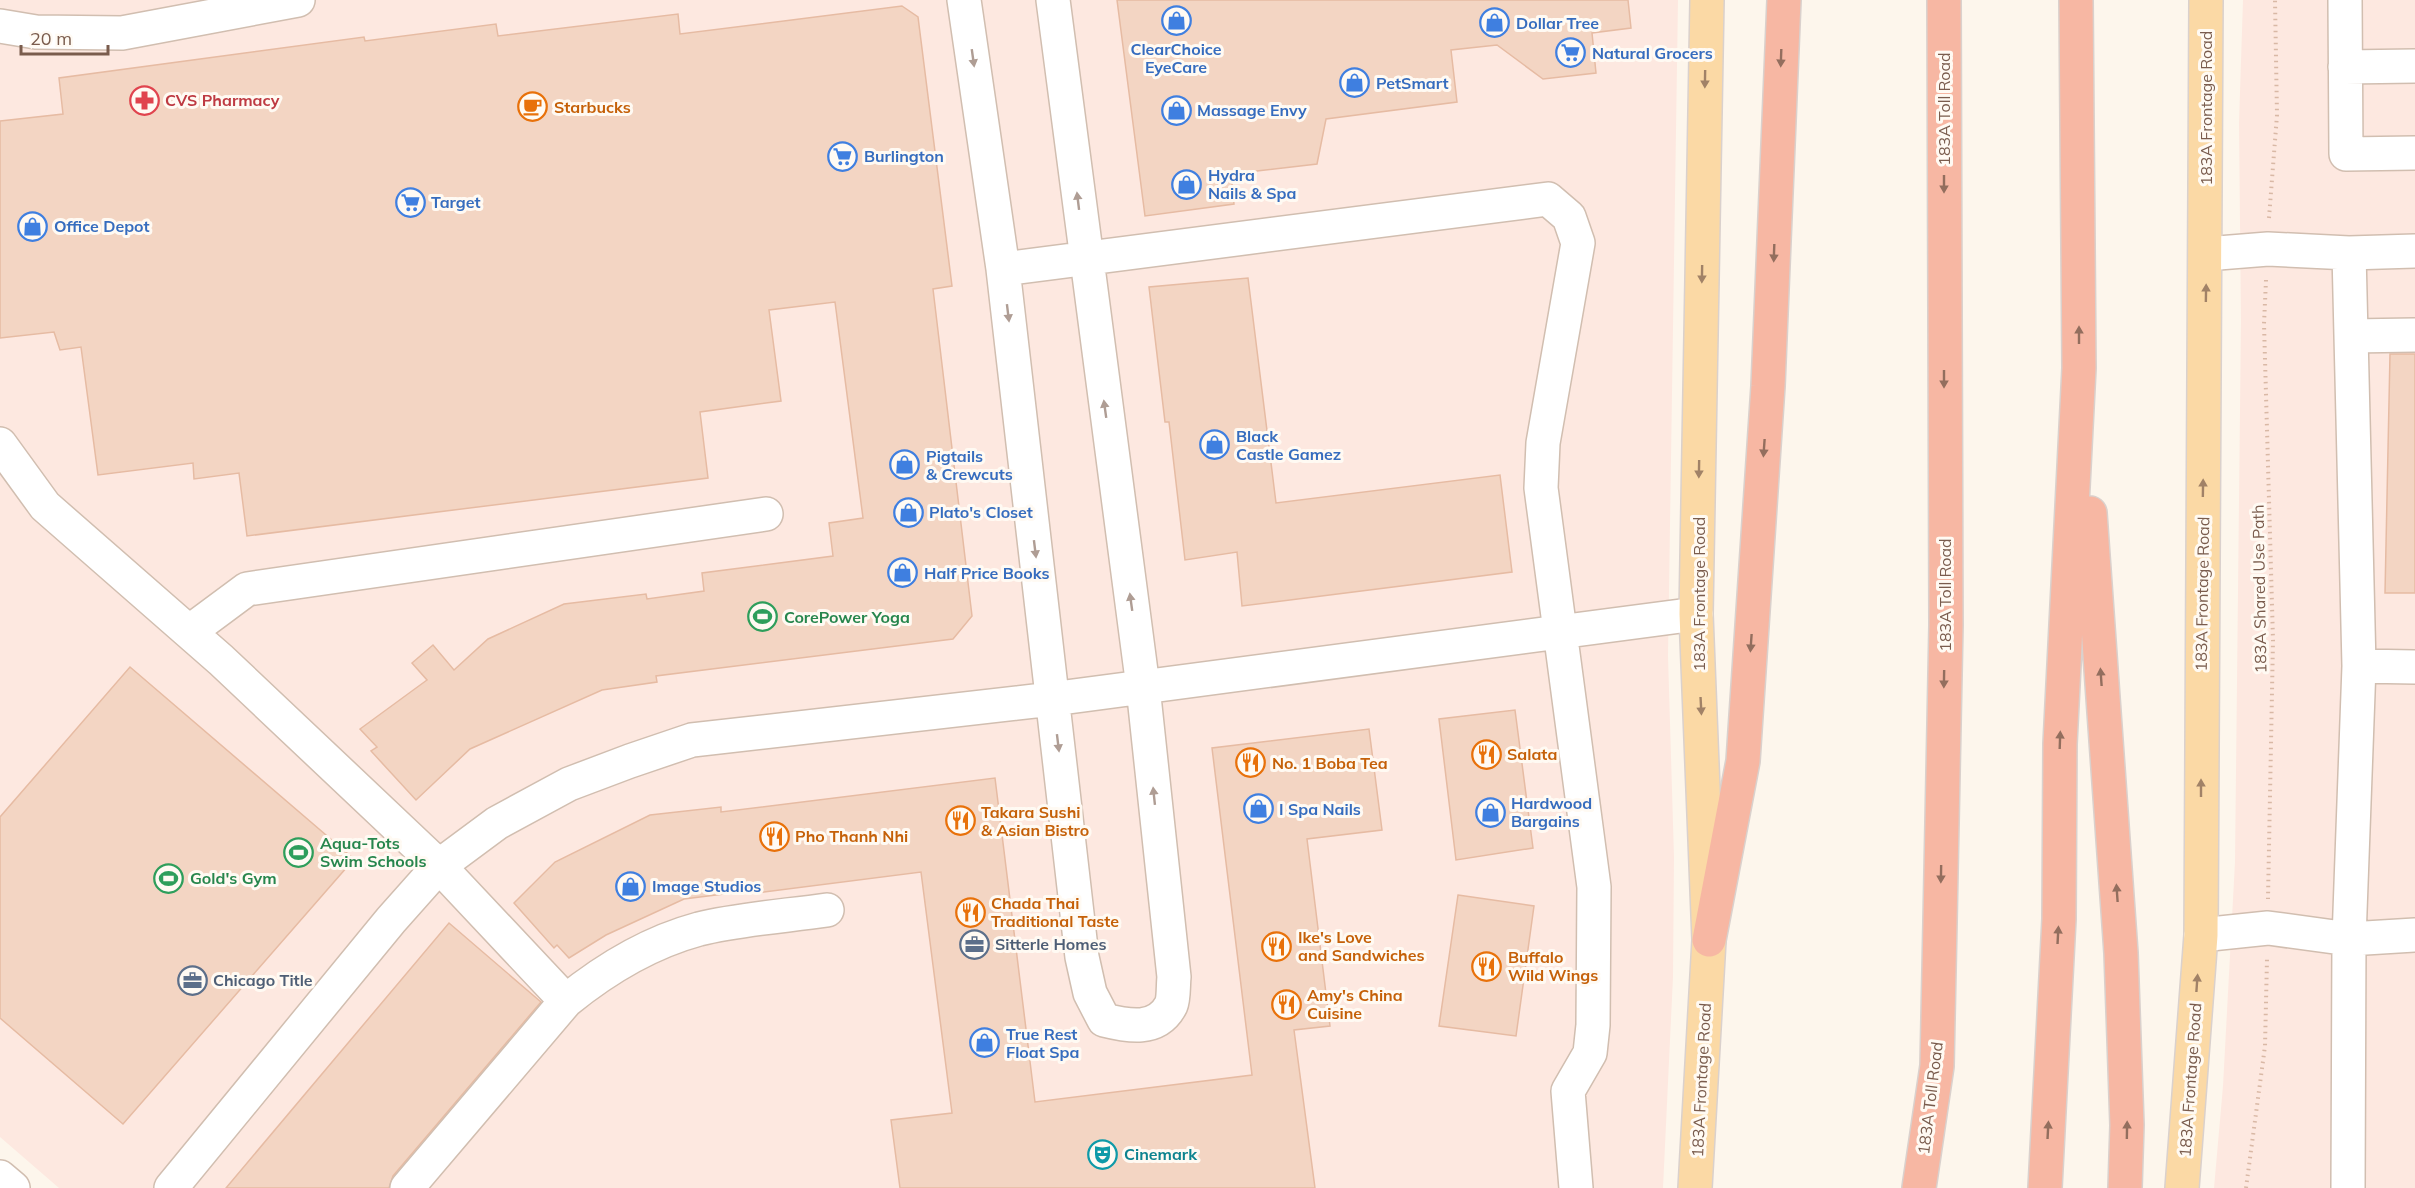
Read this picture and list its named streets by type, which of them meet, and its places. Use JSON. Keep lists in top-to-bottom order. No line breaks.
{"streets":{"highway":["183A Toll Road"],"main road":["183A Frontage Road"],"path":["183A Shared Use Path"]},"places":{"shop":["ClearChoice EyeCare","Dollar Tree","PetSmart","Massage Envy","Hydra Nails & Spa","Office Depot","Black Castle Gamez","Pigtails & Crewcuts","Plato's Closet","Half Price Books","I Spa Nails","Hardwood Bargains","Image Studios","True Rest Float Spa"],"supermarket":["Natural Grocers","Burlington","Target"],"pharmacy":["CVS Pharmacy"],"cafe":["Starbucks"],"sports":["CorePower Yoga","Aqua-Tots Swim Schools","Gold's Gym"],"restaurant":["Salata","No. 1 Boba Tea","Takara Sushi & Asian Bistro","Pho Thanh Nhi","Chada Thai Traditional Taste","Ike's Love and Sandwiches","Buffalo Wild Wings","Amy's China Cuisine"],"office":["Sitterle Homes","Chicago Title"],"theatre":["Cinemark"]},"scale_bar":"20 m"}
